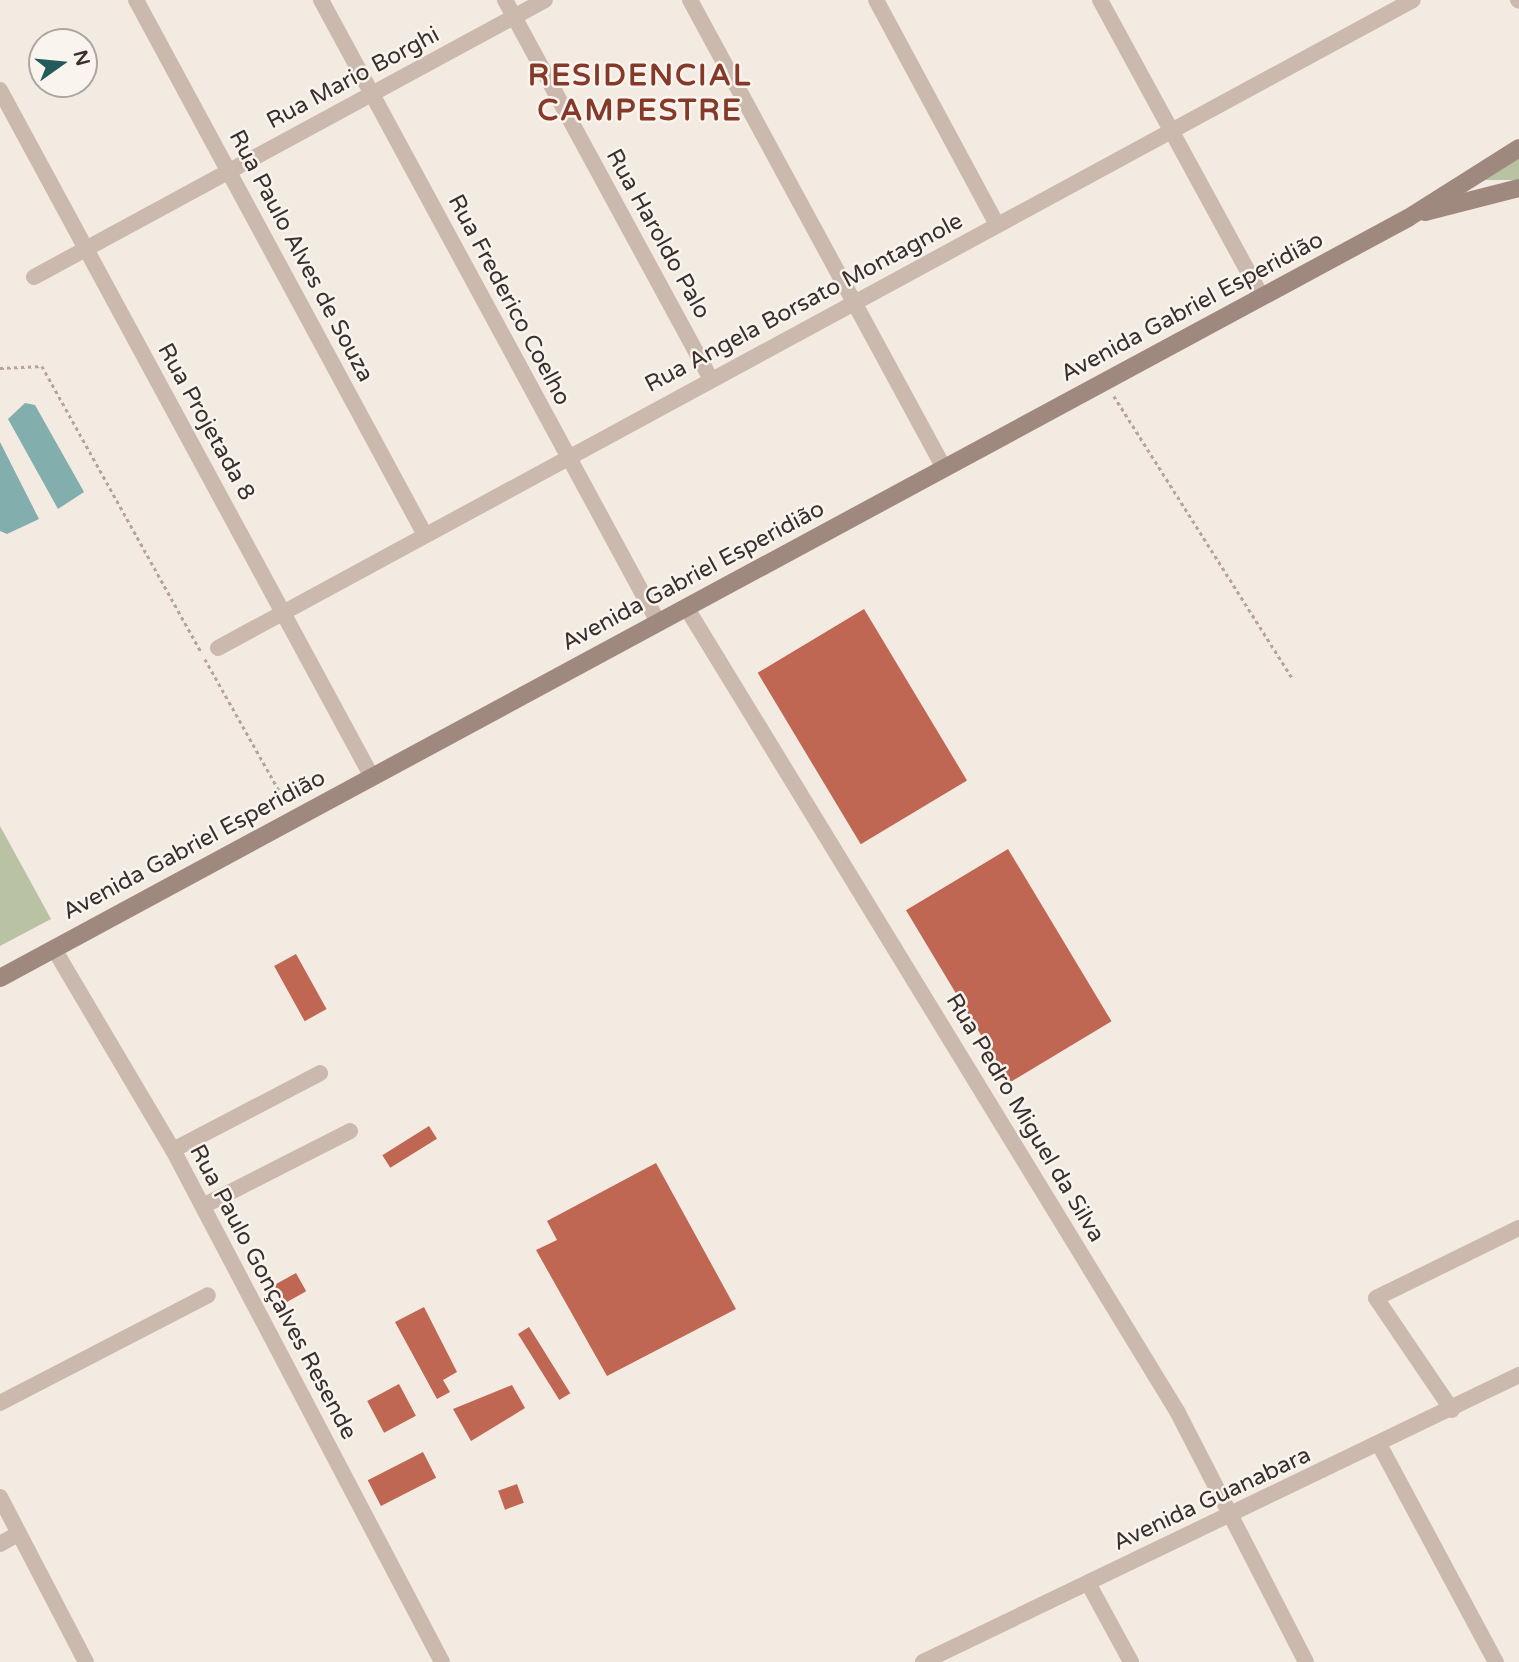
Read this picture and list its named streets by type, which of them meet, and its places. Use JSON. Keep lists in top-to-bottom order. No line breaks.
{"streets":{"main road":["Avenida Gabriel Esperidião"],"street":["Rua Mario Borghi","Rua Haroldo Palo","Rua Paulo Alves de Souza","Rua Frederico Coelho","Rua Angela Borsato Montagnole","Rua Projetada 8","Rua Pedro Miguel da Silva","Rua Paulo Gonçalves Resende","Avenida Guanabara"]},"crossings":[["Rua Mario Borghi","Rua Haroldo Palo"],["Rua Mario Borghi","Rua Paulo Alves de Souza"],["Rua Mario Borghi","Rua Frederico Coelho"],["Rua Mario Borghi","Rua Projetada 8"],["Rua Haroldo Palo","Rua Angela Borsato Montagnole"],["Rua Paulo Alves de Souza","Rua Angela Borsato Montagnole"],["Rua Frederico Coelho","Rua Angela Borsato Montagnole"],["Rua Frederico Coelho","Avenida Gabriel Esperidião"],["Rua Angela Borsato Montagnole","Rua Projetada 8"],["Avenida Gabriel Esperidião","Rua Projetada 8"],["Avenida Gabriel Esperidião","Rua Pedro Miguel da Silva"],["Avenida Gabriel Esperidião","Rua Paulo Gonçalves Resende"],["Rua Pedro Miguel da Silva","Avenida Guanabara"]],"districts":["RESIDENCIAL CAMPESTRE"],"north":"right"}
